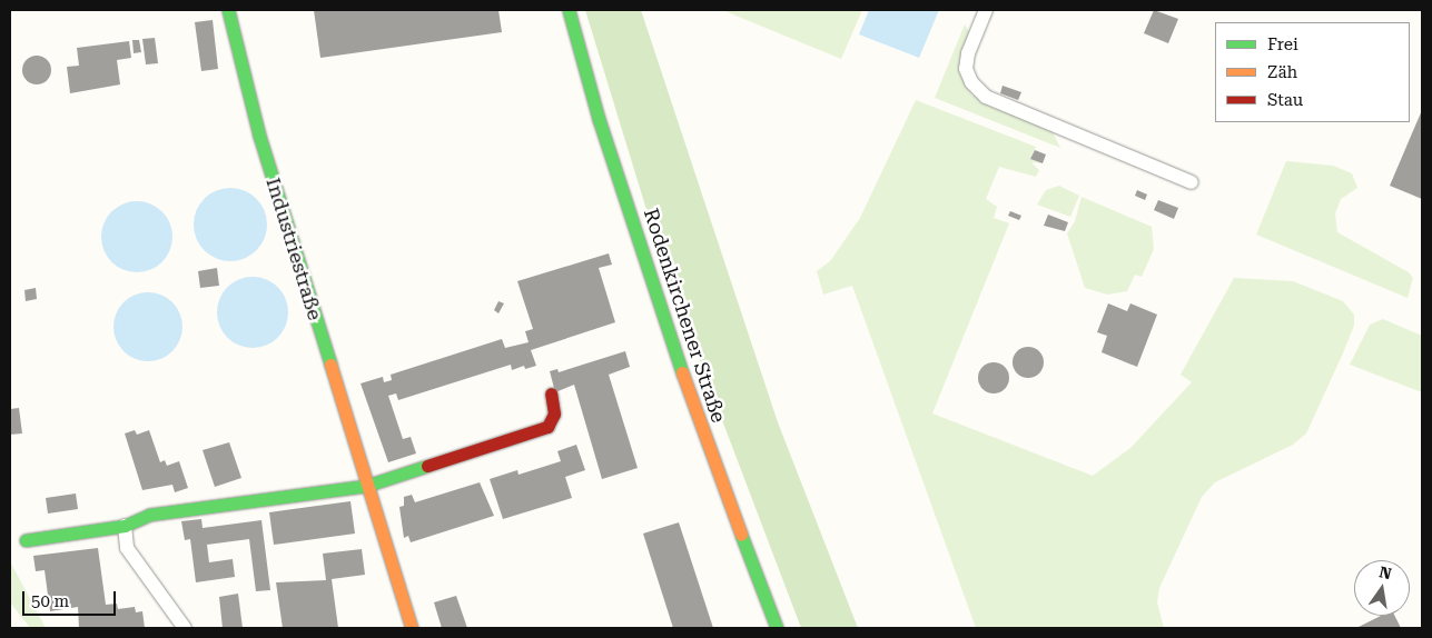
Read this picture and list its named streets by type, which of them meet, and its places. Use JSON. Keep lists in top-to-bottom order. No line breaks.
{"streets":{"street":["Industriestraße","Rodenkirchener Straße"]},"legend":["Frei","Zäh","Stau"],"scale_bar":"50 m","north":"top"}
